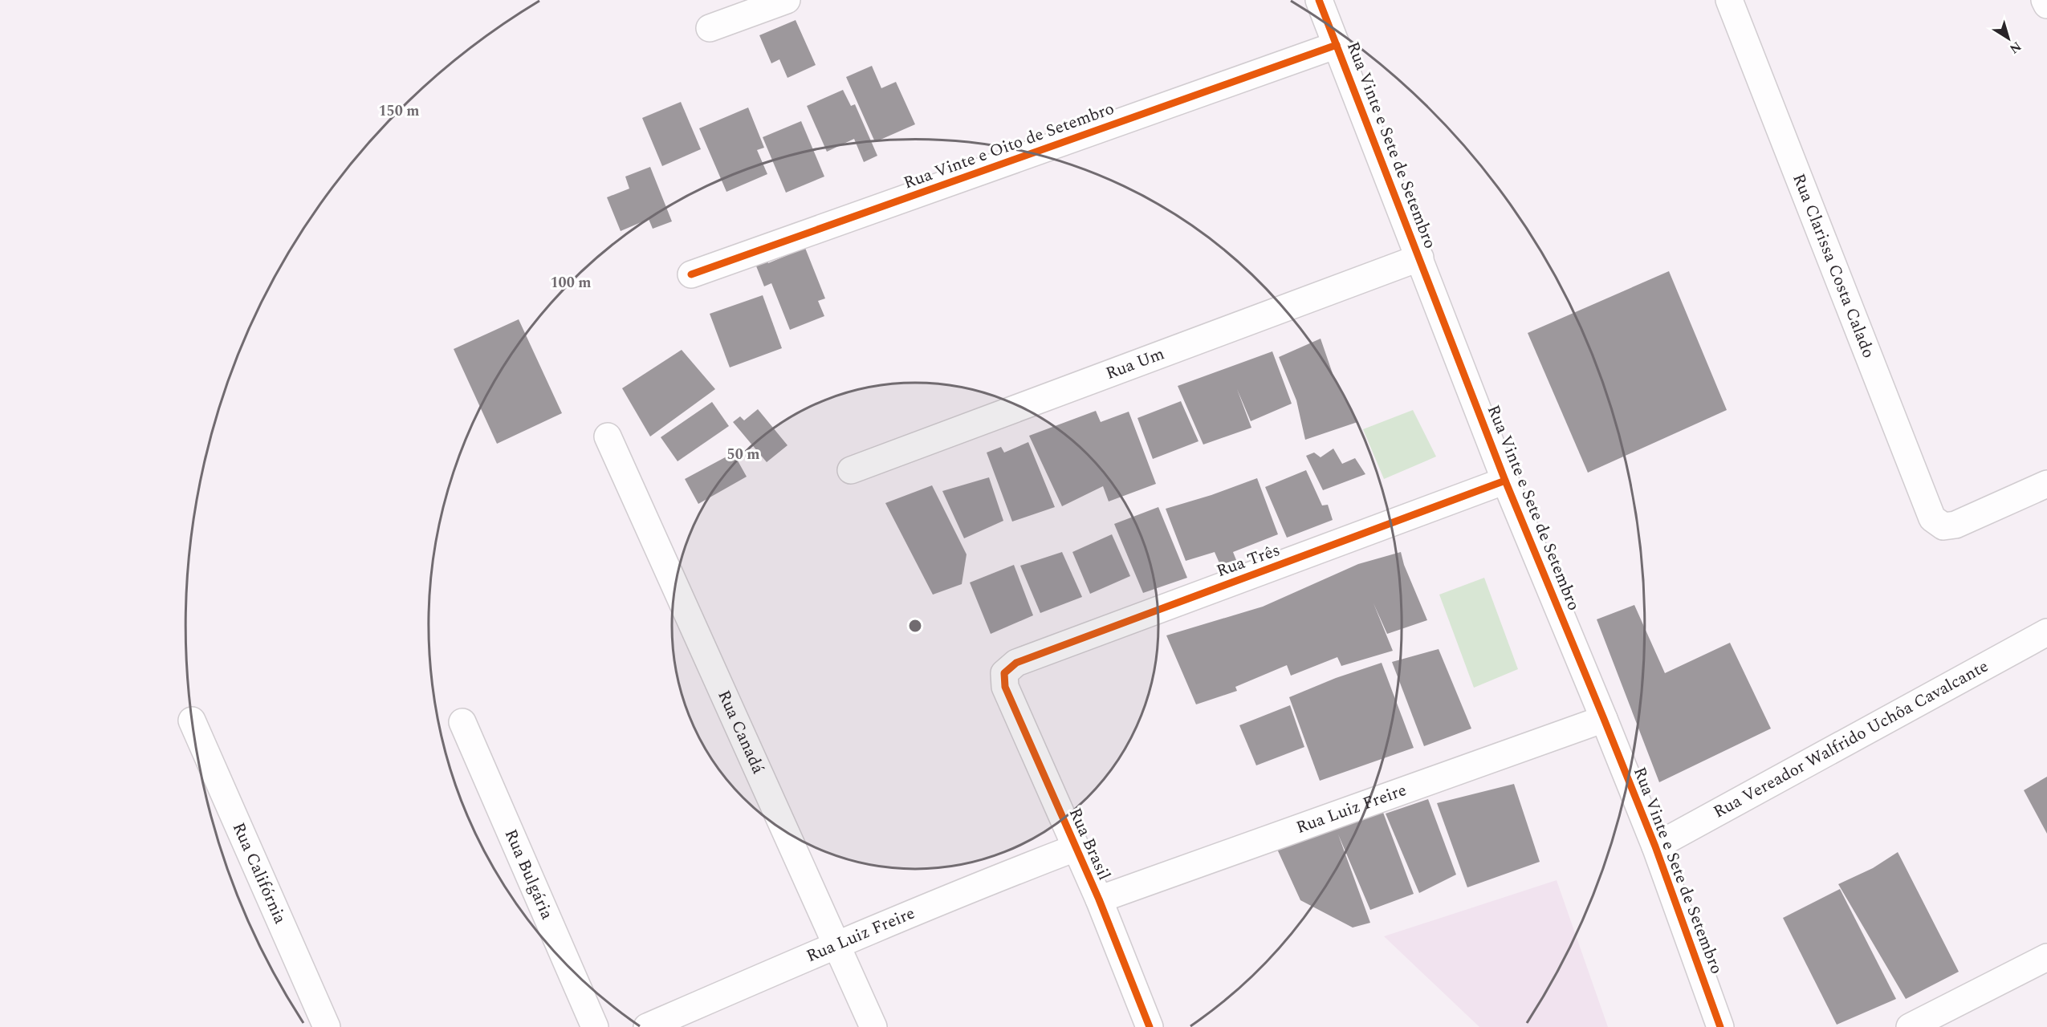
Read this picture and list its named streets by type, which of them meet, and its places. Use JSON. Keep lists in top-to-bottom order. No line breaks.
{"streets":{"street":["Rua Vinte e Sete de Setembro","Rua Vinte e Oito de Setembro","Rua Clarissa Costa Calado","Rua Um","Rua Três","Rua Canadá","Rua Vereador Walfrido Uchôa Cavalcante","Rua Luiz Freire","Rua Brasil","Rua Califórnia","Rua Bulgária"]},"crossings":[["Rua Vinte e Sete de Setembro","Rua Vinte e Oito de Setembro"],["Rua Vinte e Sete de Setembro","Rua Um"],["Rua Vinte e Sete de Setembro","Rua Três"],["Rua Vinte e Sete de Setembro","Rua Vereador Walfrido Uchôa Cavalcante"],["Rua Vinte e Sete de Setembro","Rua Luiz Freire"],["Rua Três","Rua Brasil"],["Rua Canadá","Rua Luiz Freire"],["Rua Luiz Freire","Rua Brasil"]],"north":"bottom right","rings":["150 m","100 m","50 m"]}
